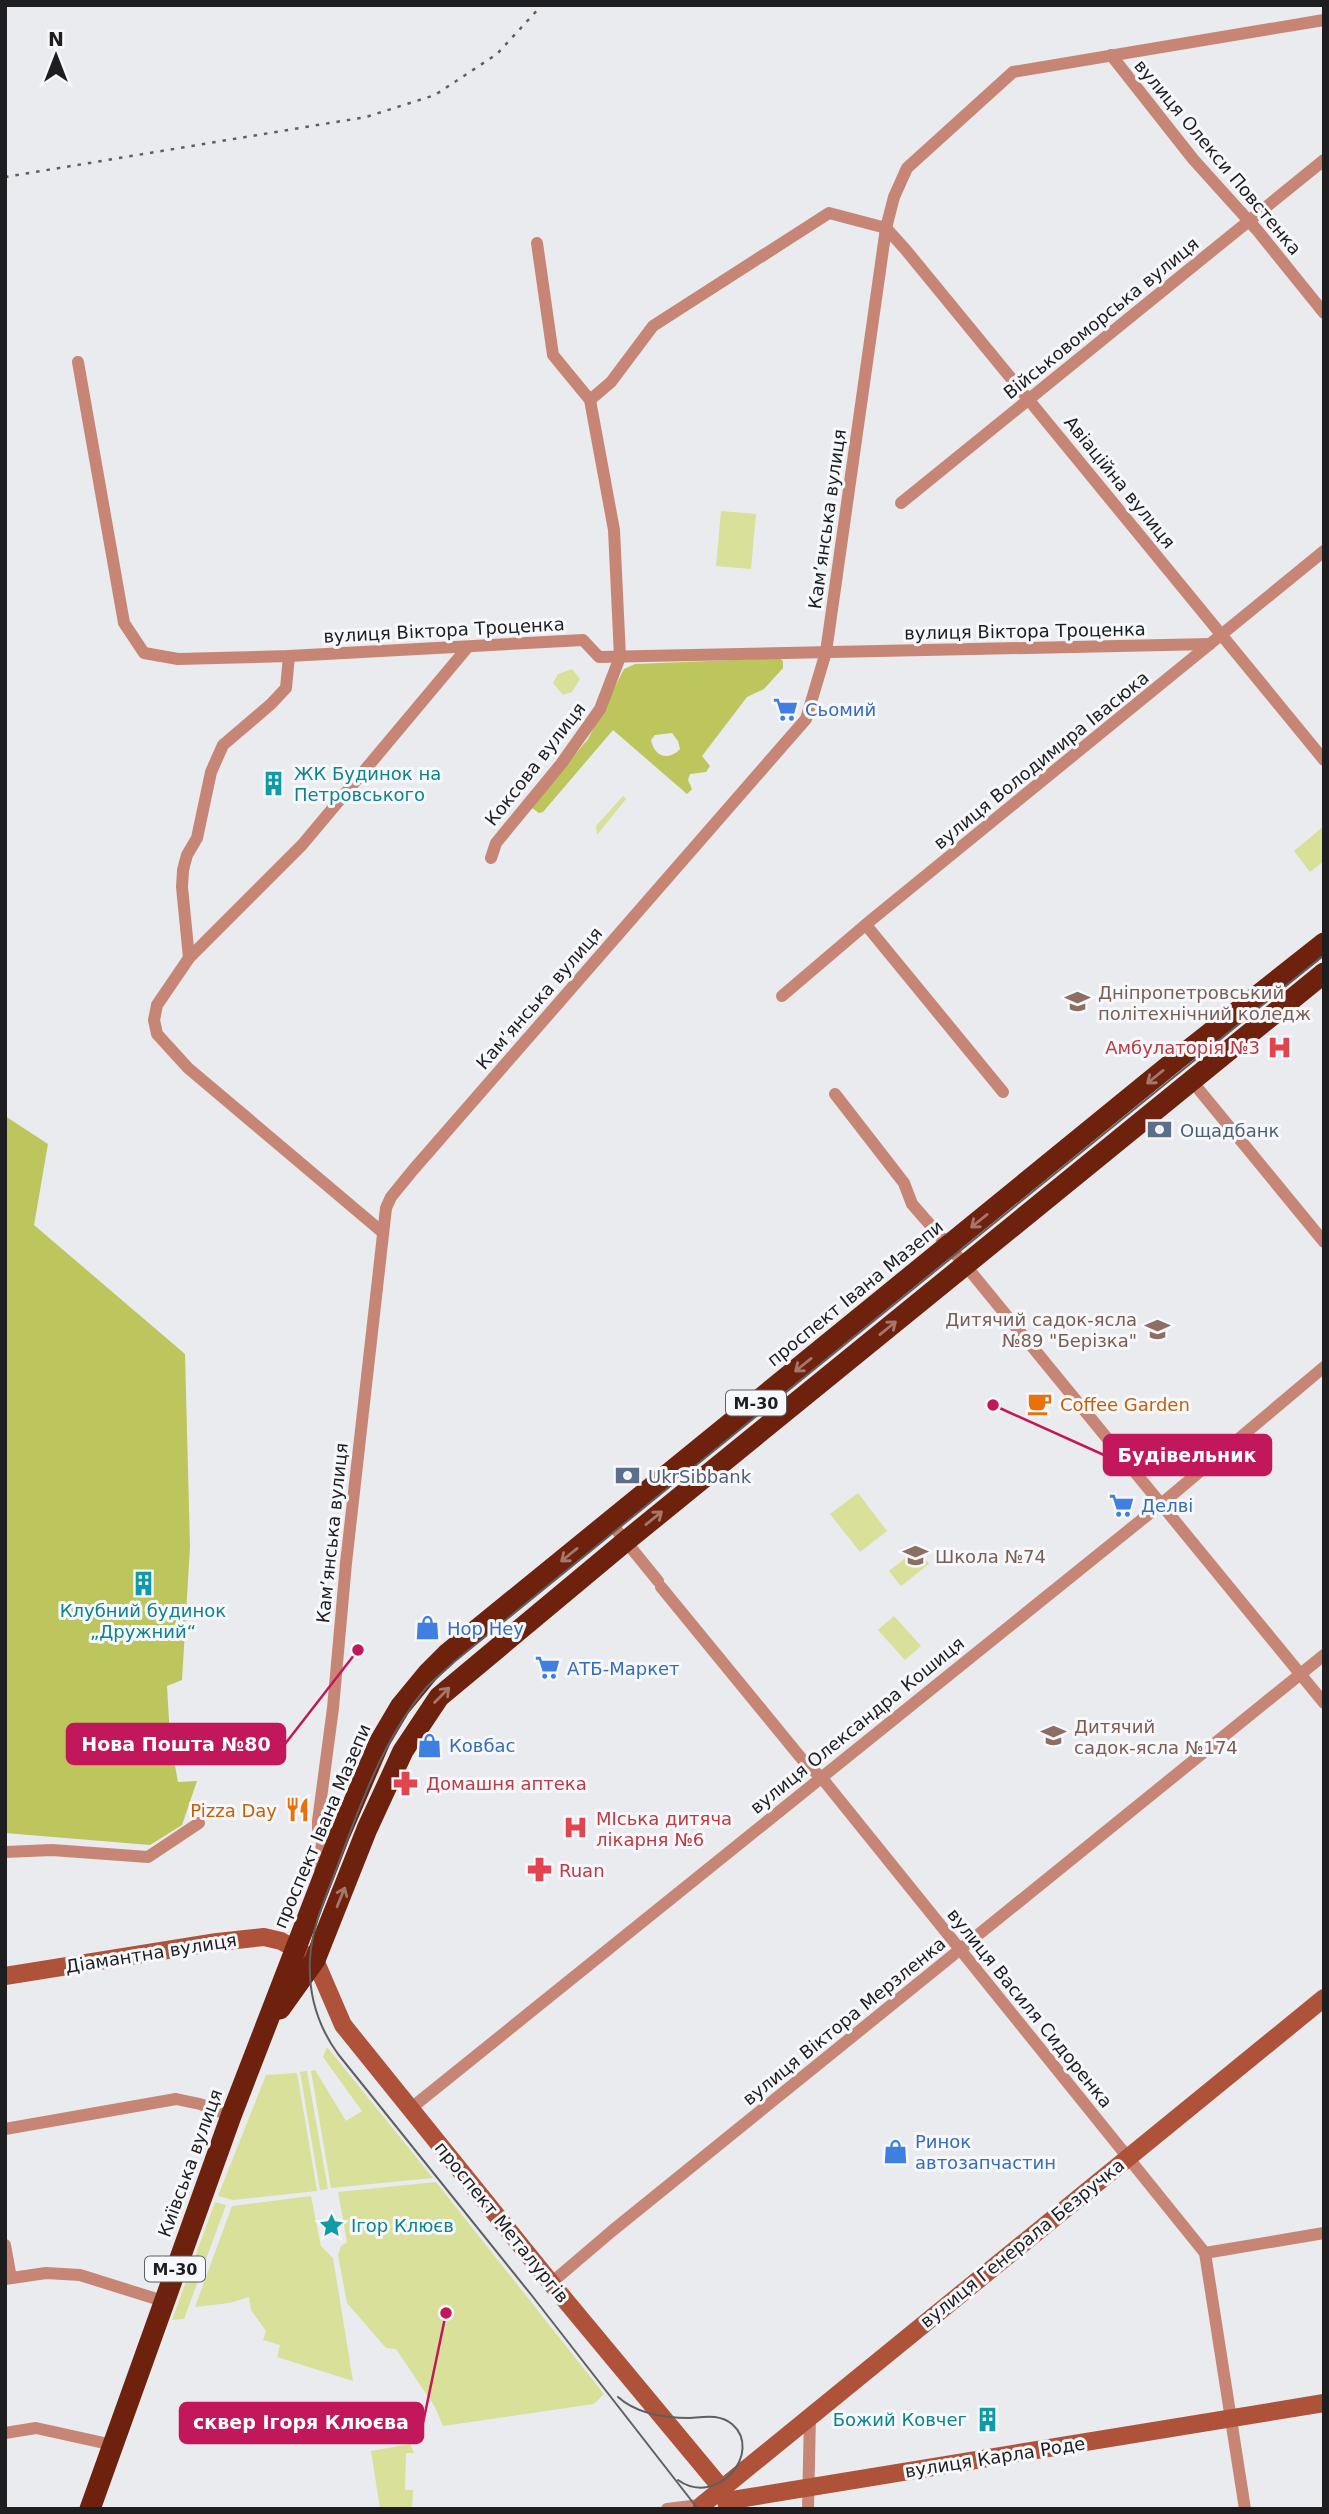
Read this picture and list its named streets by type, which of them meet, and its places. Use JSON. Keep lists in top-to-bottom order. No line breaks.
{"streets":{"highway":["проспект Івана Мазепи","М-30","Київська вулиця"],"street":["вулиця Олекси Повстенка","Військовоморська вулиця","Авіаційна вулиця","Камʼянська вулиця","вулиця Віктора Троценка","вулиця Володимира Івасюка","Коксова вулиця","вулиця Олександра Кошиця","Діамантна вулиця","вулиця Василя Сидоренка","вулиця Віктора Мерзленка","проспект Металургів","вулиця Генерала Безручка","вулиця Карла Роде"]},"crossings":[["вулиця Олекси Повстенка","Військовоморська вулиця"],["вулиця Олекси Повстенка","Камʼянська вулиця"],["Військовоморська вулиця","Авіаційна вулиця"],["Авіаційна вулиця","Камʼянська вулиця"],["Авіаційна вулиця","вулиця Володимира Івасюка"],["Камʼянська вулиця","вулиця Віктора Троценка"],["Камʼянська вулиця","проспект Івана Мазепи"],["вулиця Віктора Троценка","вулиця Володимира Івасюка"],["вулиця Віктора Троценка","Коксова вулиця"],["проспект Івана Мазепи","Діамантна вулиця"],["проспект Івана Мазепи","вулиця Василя Сидоренка"],["проспект Івана Мазепи","Київська вулиця"],["М-30","вулиця Василя Сидоренка"],["М-30","Київська вулиця"],["М-30","проспект Металургів"],["вулиця Олександра Кошиця","вулиця Василя Сидоренка"],["вулиця Олександра Кошиця","проспект Металургів"],["Діамантна вулиця","Київська вулиця"],["вулиця Василя Сидоренка","вулиця Віктора Мерзленка"],["вулиця Василя Сидоренка","вулиця Генерала Безручка"],["вулиця Василя Сидоренка","вулиця Карла Роде"],["вулиця Віктора Мерзленка","проспект Металургів"],["Київська вулиця","проспект Металургів"],["проспект Металургів","вулиця Генерала Безручка"],["проспект Металургів","вулиця Карла Роде"],["вулиця Генерала Безручка","вулиця Карла Роде"]],"places":{"supermarket":["Сьомий","Делві","АТБ-Маркет"],"building":["ЖК Будинок на Петровського","Клубний будинок „Дружний“","Божий Ковчег"],"school or university":["Дніпропетровський політехнічний коледж","Дитячий садок-ясла №89 \"Берізка\"","Школа №74","Дитячий садок-ясла №174"],"hospital":["Амбулаторія №3","МІська дитяча лікарня №6"],"bank":["Ощадбанк","UkrSibbank"],"cafe":["Coffee Garden"],"other":["Будівельник","Нова Пошта №80","сквер Ігоря Клюєва"],"shop":["Hop Hey","Ковбас","Ринок автозапчастин"],"pharmacy":["Домашня аптека","Ruan"],"restaurant":["Pizza Day"],"place":["Ігор Клюєв"]},"north":"top"}
